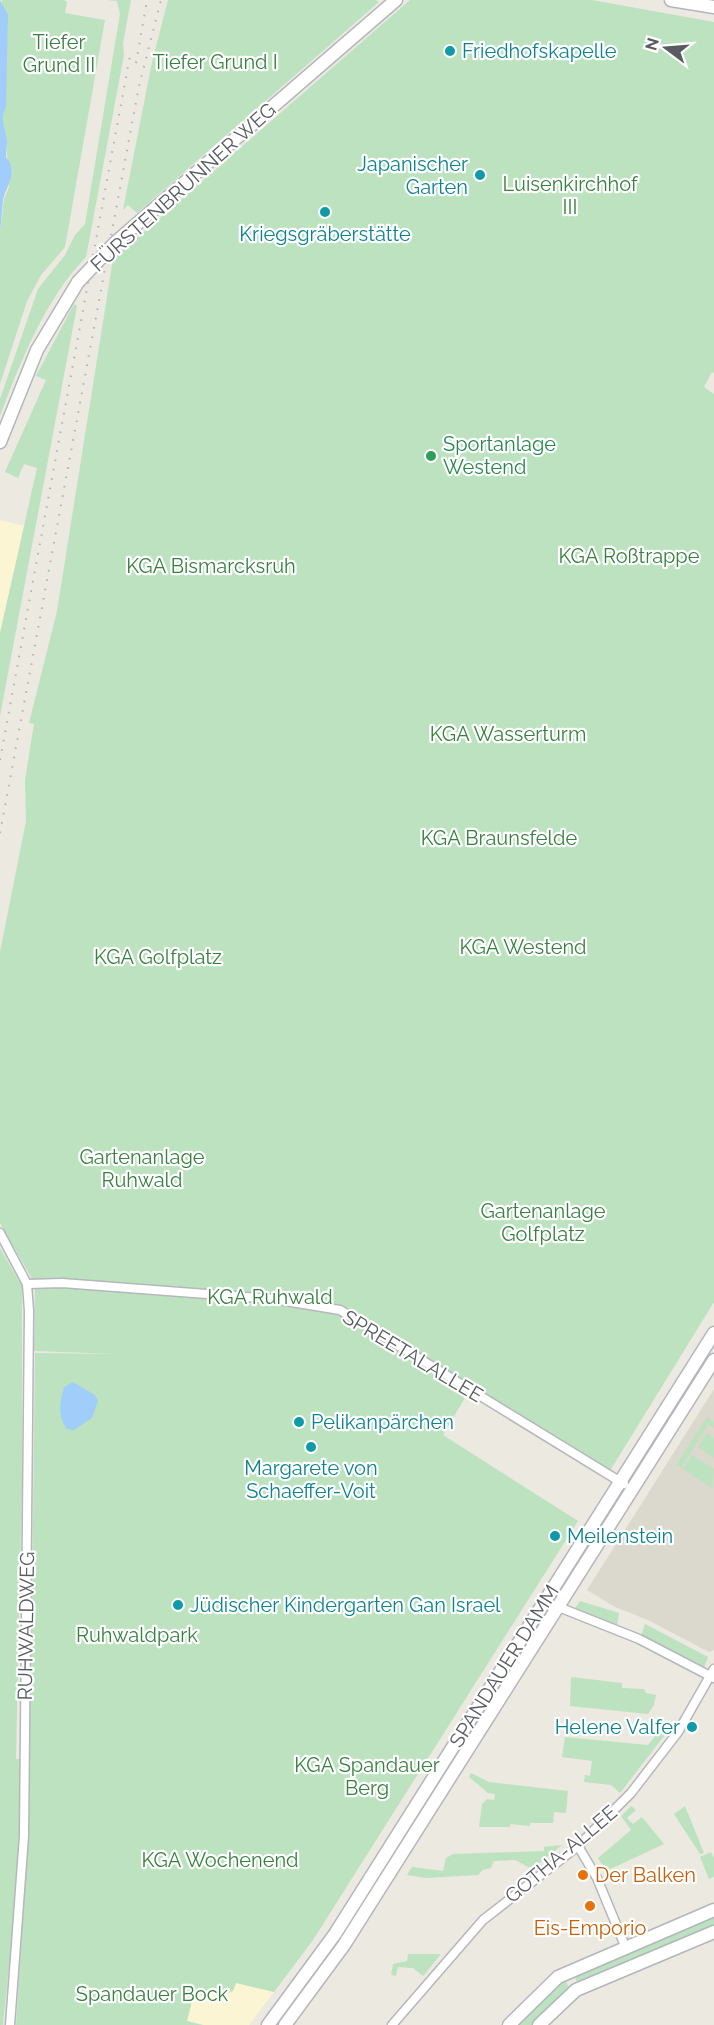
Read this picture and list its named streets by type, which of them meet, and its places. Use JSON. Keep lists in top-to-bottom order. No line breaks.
{"streets":{"main road":["FÜRSTENBRUNNER WEG","SPANDAUER DAMM"],"street":["SPREETALALLEE","RUHWALDWEG","GOTHA-ALLEE"]},"crossings":[["SPREETALALLEE","RUHWALDWEG"],["SPREETALALLEE","SPANDAUER DAMM"]],"parks":["Tiefer Grund II","Tiefer Grund I","Luisenkirchhof III","KGA Roßtrappe","KGA Bismarcksruh","KGA Wasserturm","KGA Braunsfelde","KGA Westend","KGA Golfplatz","Gartenanlage Ruhwald","Gartenanlage Golfplatz","KGA Ruhwald","Ruhwaldpark","KGA Spandauer Berg","KGA Wochenend","Spandauer Bock"],"places":["Friedhofskapelle","Japanischer Garten","Kriegsgräberstätte","Sportanlage Westend","Pelikanpärchen","Margarete von Schaeffer-Voit","Meilenstein","Jüdischer Kindergarten Gan Israel","Helene Valfer","Der Balken","Eis-Emporio"],"north":"left"}
